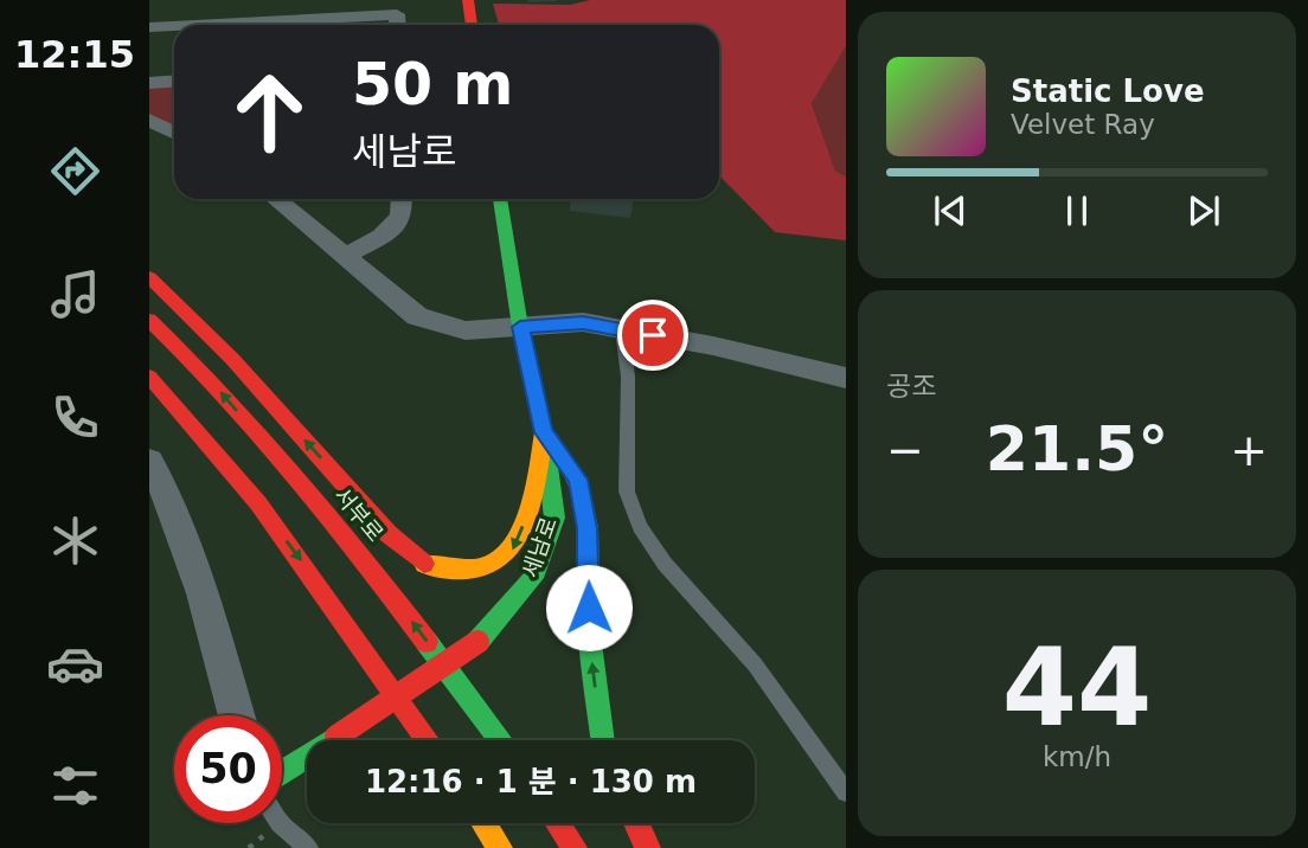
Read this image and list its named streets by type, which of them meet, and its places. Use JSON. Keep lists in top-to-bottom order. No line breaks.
{"streets":{"main road":["서부로","세남로"]},"page":{"tabs":"12:15","turn":["50 m","세남로"],"song":["Static Love","Velvet Ray"],"tile":["공조",["44","km/h"]],"heat":["−","21.5°","+"],"limit":"50","trip":"12:16 · 1 분 · 130 m"}}
